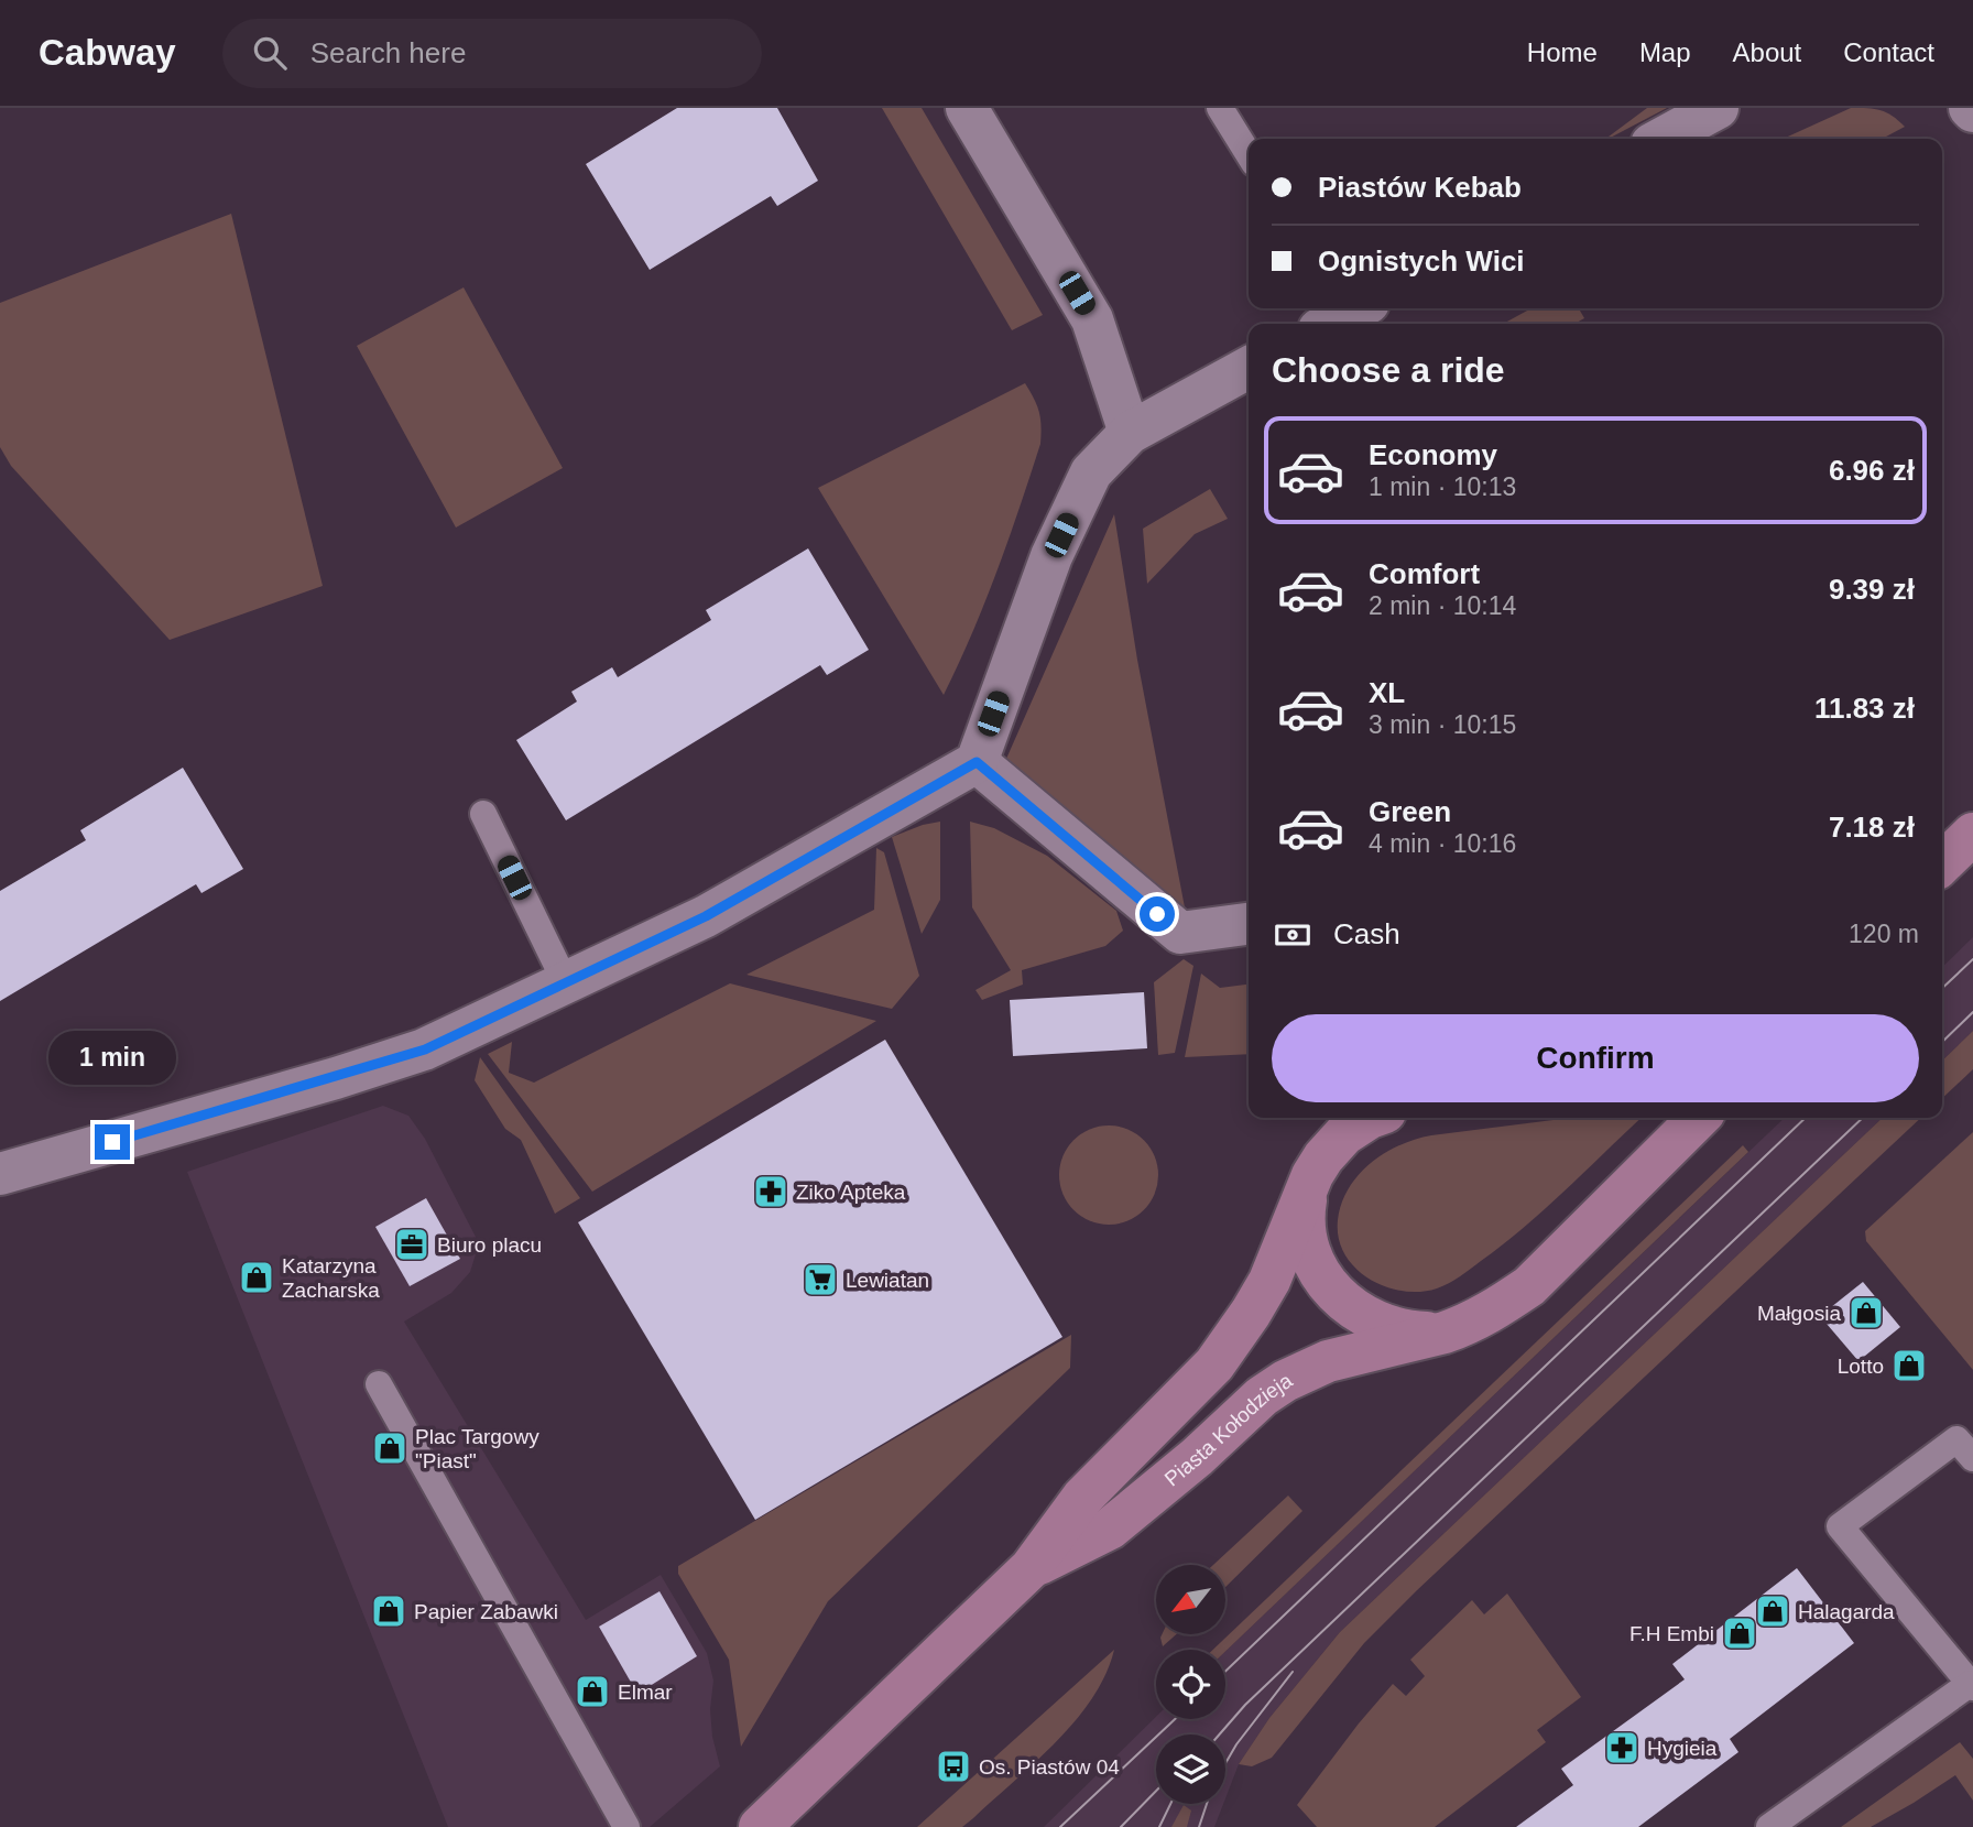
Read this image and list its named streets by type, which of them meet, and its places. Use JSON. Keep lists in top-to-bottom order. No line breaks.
{"streets":{"street":["Piasta Kołodzieja"]},"places":{"pharmacy":["Ziko Apteka","Hygieia"],"office":["Biuro placu"],"shop":["Katarzyna Zacharska","Małgosia","Lotto","Plac Targowy \"Piast\"","Papier Zabawki","Halagarda","F.H Embi","Elmar"],"supermarket":["Lewiatan"],"bus stop":["Os. Piastów 04"]},"north":"bottom left","page":{"header":"Cabway","search":"Search here","nav":["Home","Map","About","Contact"],"banner":["Piastów Kebab","Ognistych Wici"],"heading":"Choose a ride","list":[{"name":"Economy","note":"1 min · 10:13","value":"6.96 zł"},{"name":"Comfort","note":"2 min · 10:14","value":"9.39 zł"},{"name":"XL","note":"3 min · 10:15","value":"11.83 zł"},{"name":"Green","note":"4 min · 10:16","value":"7.18 zł"}],"pay":["Cash","120 m"],"buttons":"Confirm","bubble":"1 min"}}
